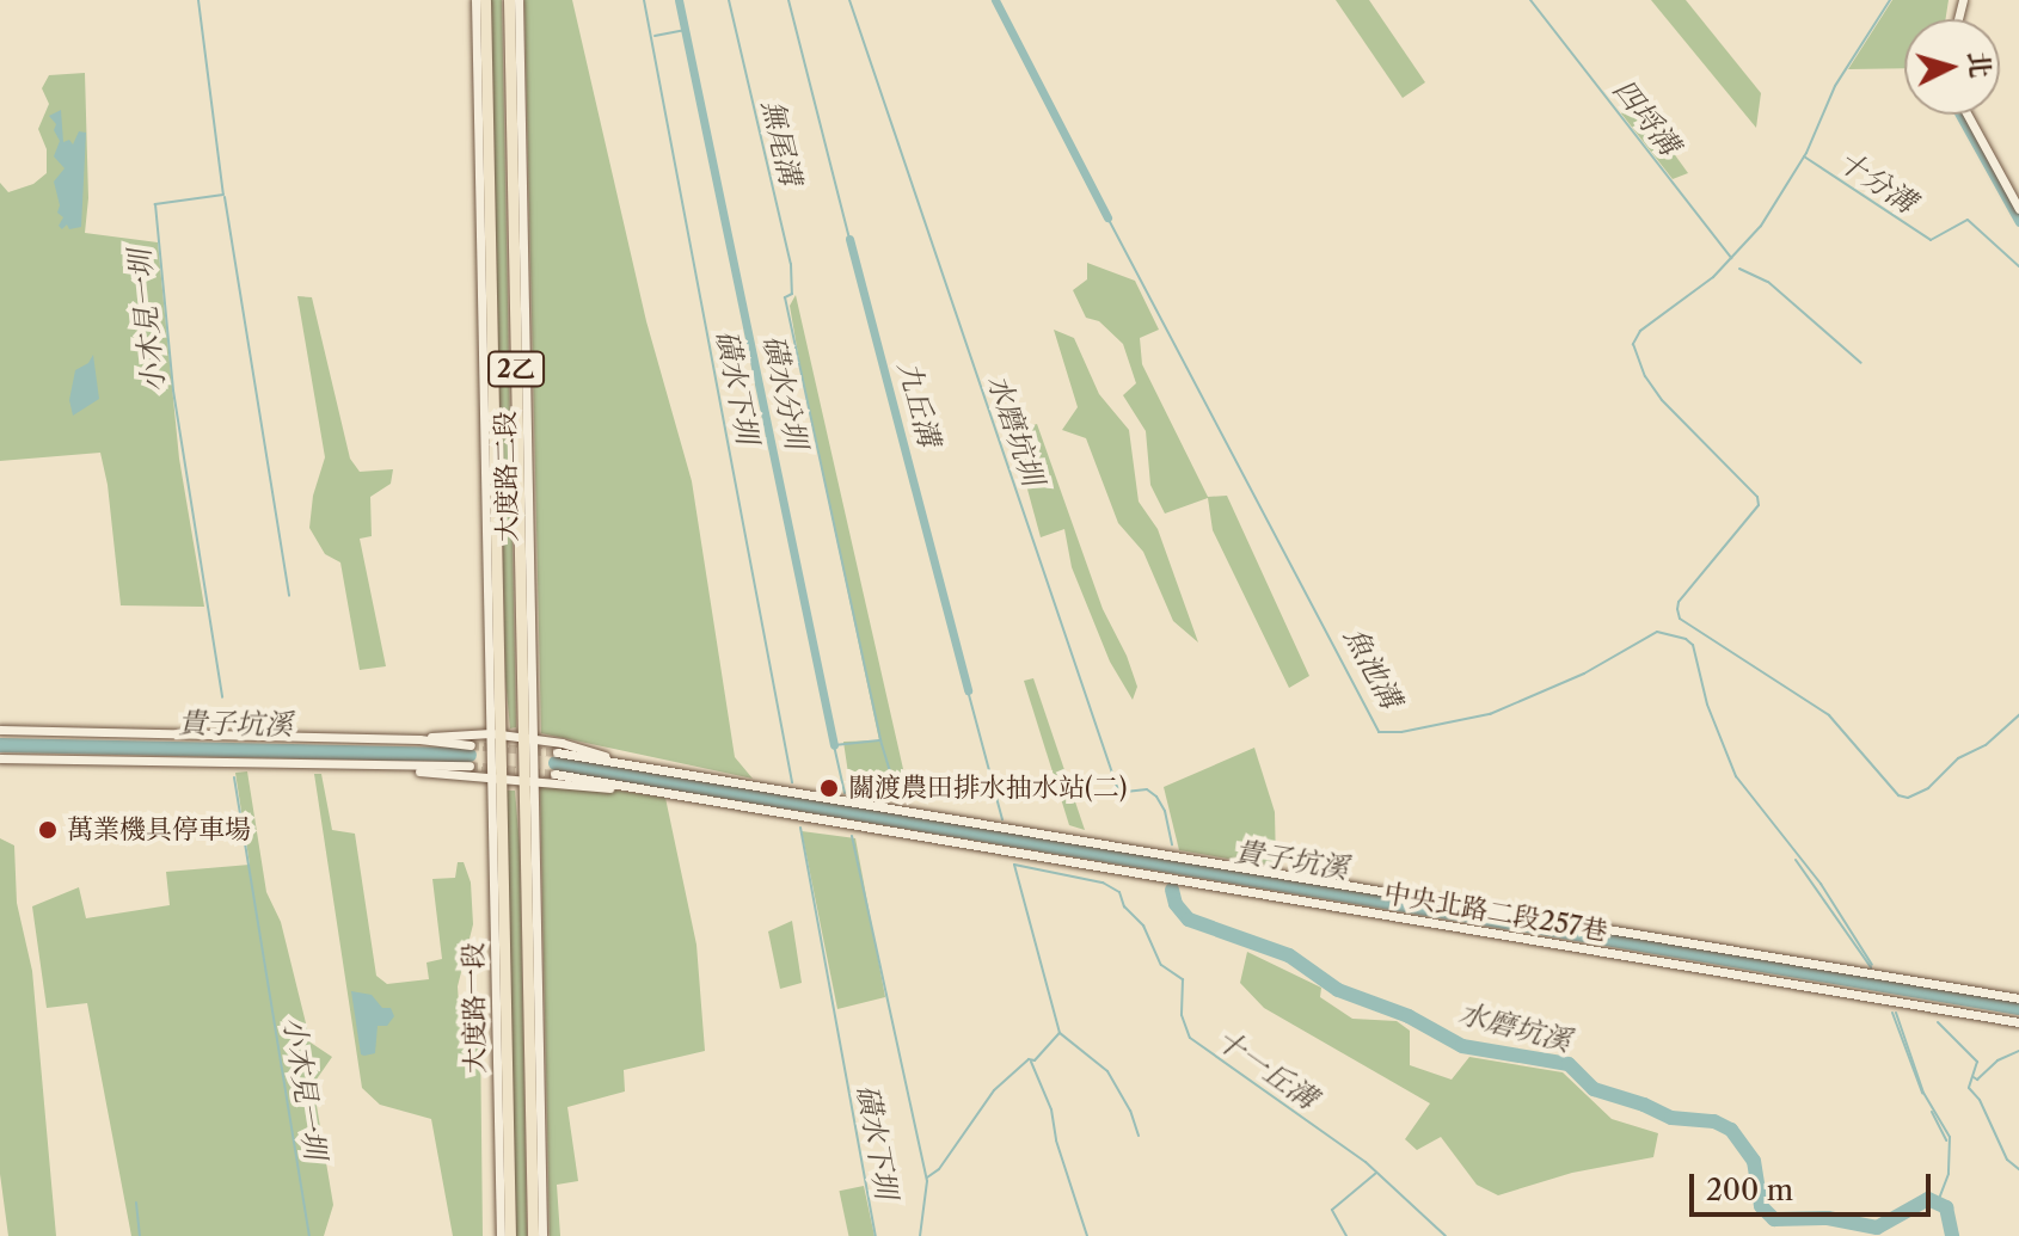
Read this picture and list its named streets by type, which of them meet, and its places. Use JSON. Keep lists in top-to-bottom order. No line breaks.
{"streets":{"main road":["2乙","大度路二段","大度路一段"],"street":["中央北路二段257巷"]},"crossings":[["2乙","大度路二段"],["2乙","中央北路二段257巷"],["2乙","大度路一段"],["大度路二段","中央北路二段257巷"],["大度路二段","大度路一段"],["中央北路二段257巷","大度路一段"]],"water":["四埒溝","無尾溝","十分溝","小木見一圳","磺水下圳","磺水分圳","九丘溝","水磨坑圳","魚池溝","貴子坑溪","水磨坑溪","十一丘溝"],"places":["關渡農田排水抽水站(二)","萬業機具停車場"],"scale_bar":"200 m","north":"right"}
